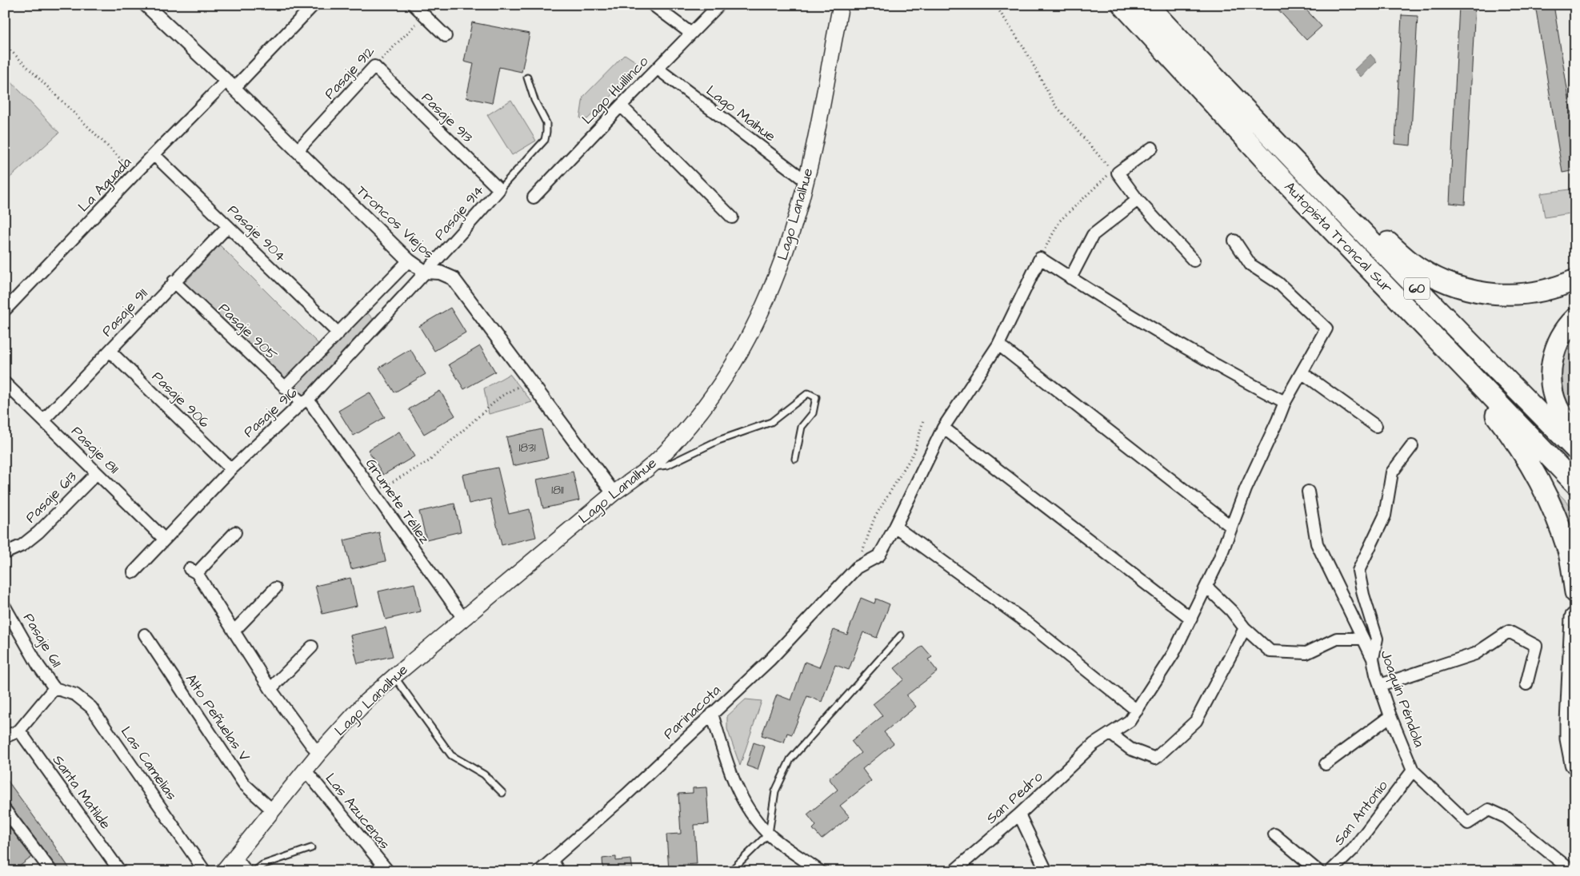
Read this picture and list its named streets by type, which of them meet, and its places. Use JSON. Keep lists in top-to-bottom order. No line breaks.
{"streets":{"highway":["Autopista Troncal Sur","60"],"main road":["Lago Lanalhue"],"street":["Pasaje 912","Lago Huillinco","Lago Maihue","Pasaje 913","La Aguada","Pasaje 914","Troncos Viejos","Pasaje 904","Pasaje 911","Pasaje 905","Pasaje 906","Pasaje 916","Pasaje 811","Pasaje 613","Grumete Téllez","Pasaje 611","Joaquín Péndola","Parinacota","Alto Peñuelas V","Las Camelias","Santa Matilde","San Pedro","Las Azucenas","San Antonio"]},"crossings":[["Pasaje 912","Pasaje 913"],["Pasaje 912","Troncos Viejos"],["Lago Huillinco","Lago Maihue"],["Lago Maihue","Lago Lanalhue"],["Pasaje 913","Pasaje 914"],["La Aguada","Troncos Viejos"],["La Aguada","Pasaje 904"],["Pasaje 914","Troncos Viejos"],["Pasaje 914","Pasaje 916"],["Lago Lanalhue","Troncos Viejos"],["Lago Lanalhue","Grumete Téllez"],["Lago Lanalhue","Alto Peñuelas V"],["Lago Lanalhue","Las Azucenas"],["Troncos Viejos","Pasaje 916"],["Pasaje 904","Pasaje 911"],["Pasaje 904","Pasaje 916"],["Pasaje 911","Pasaje 905"],["Pasaje 911","Pasaje 906"],["Pasaje 911","Pasaje 811"],["Pasaje 905","Pasaje 916"],["Pasaje 905","Grumete Téllez"],["Pasaje 906","Pasaje 916"],["Pasaje 916","Pasaje 811"],["Pasaje 916","Grumete Téllez"],["Pasaje 811","Pasaje 613"],["Pasaje 611","Las Camelias"],["Joaquín Péndola","San Antonio"]],"house_numbers":["1831","1811"]}
